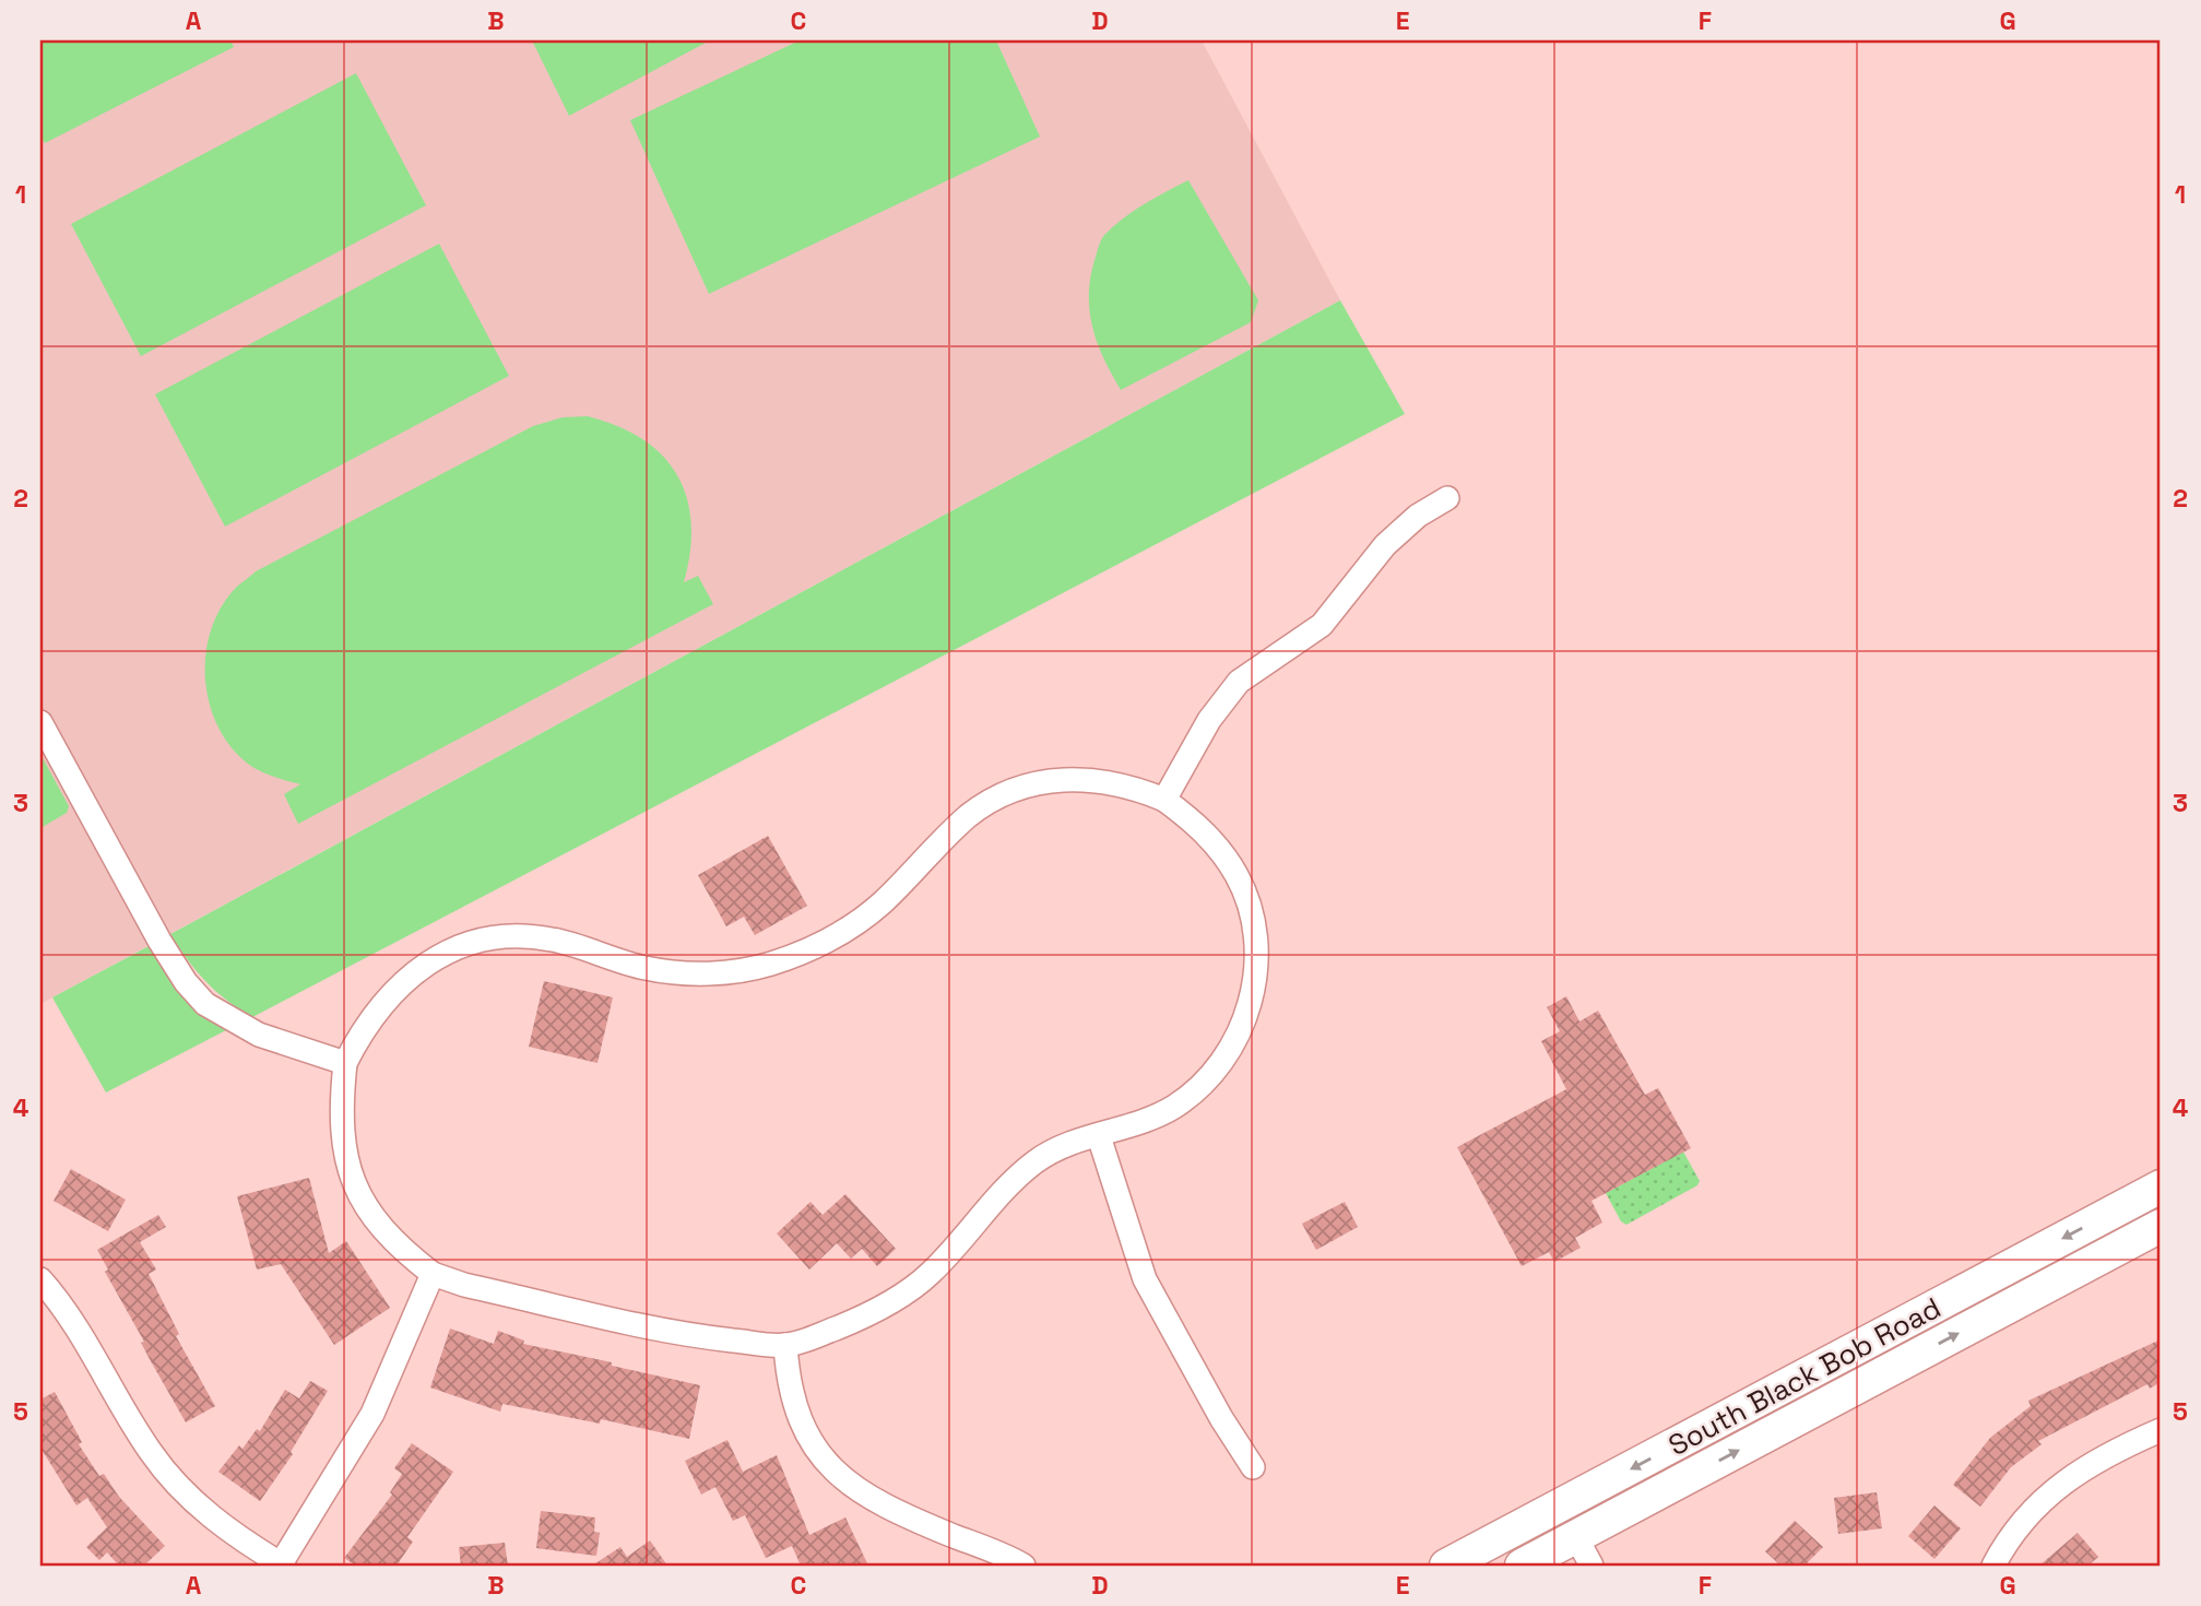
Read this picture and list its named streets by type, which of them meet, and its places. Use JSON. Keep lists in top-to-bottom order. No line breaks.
{"streets":{"main road":["South Black Bob Road"]},"grid":{"columns":["A","B","C","D","E","F","G"],"rows":["1","2","3","4","5"]}}
